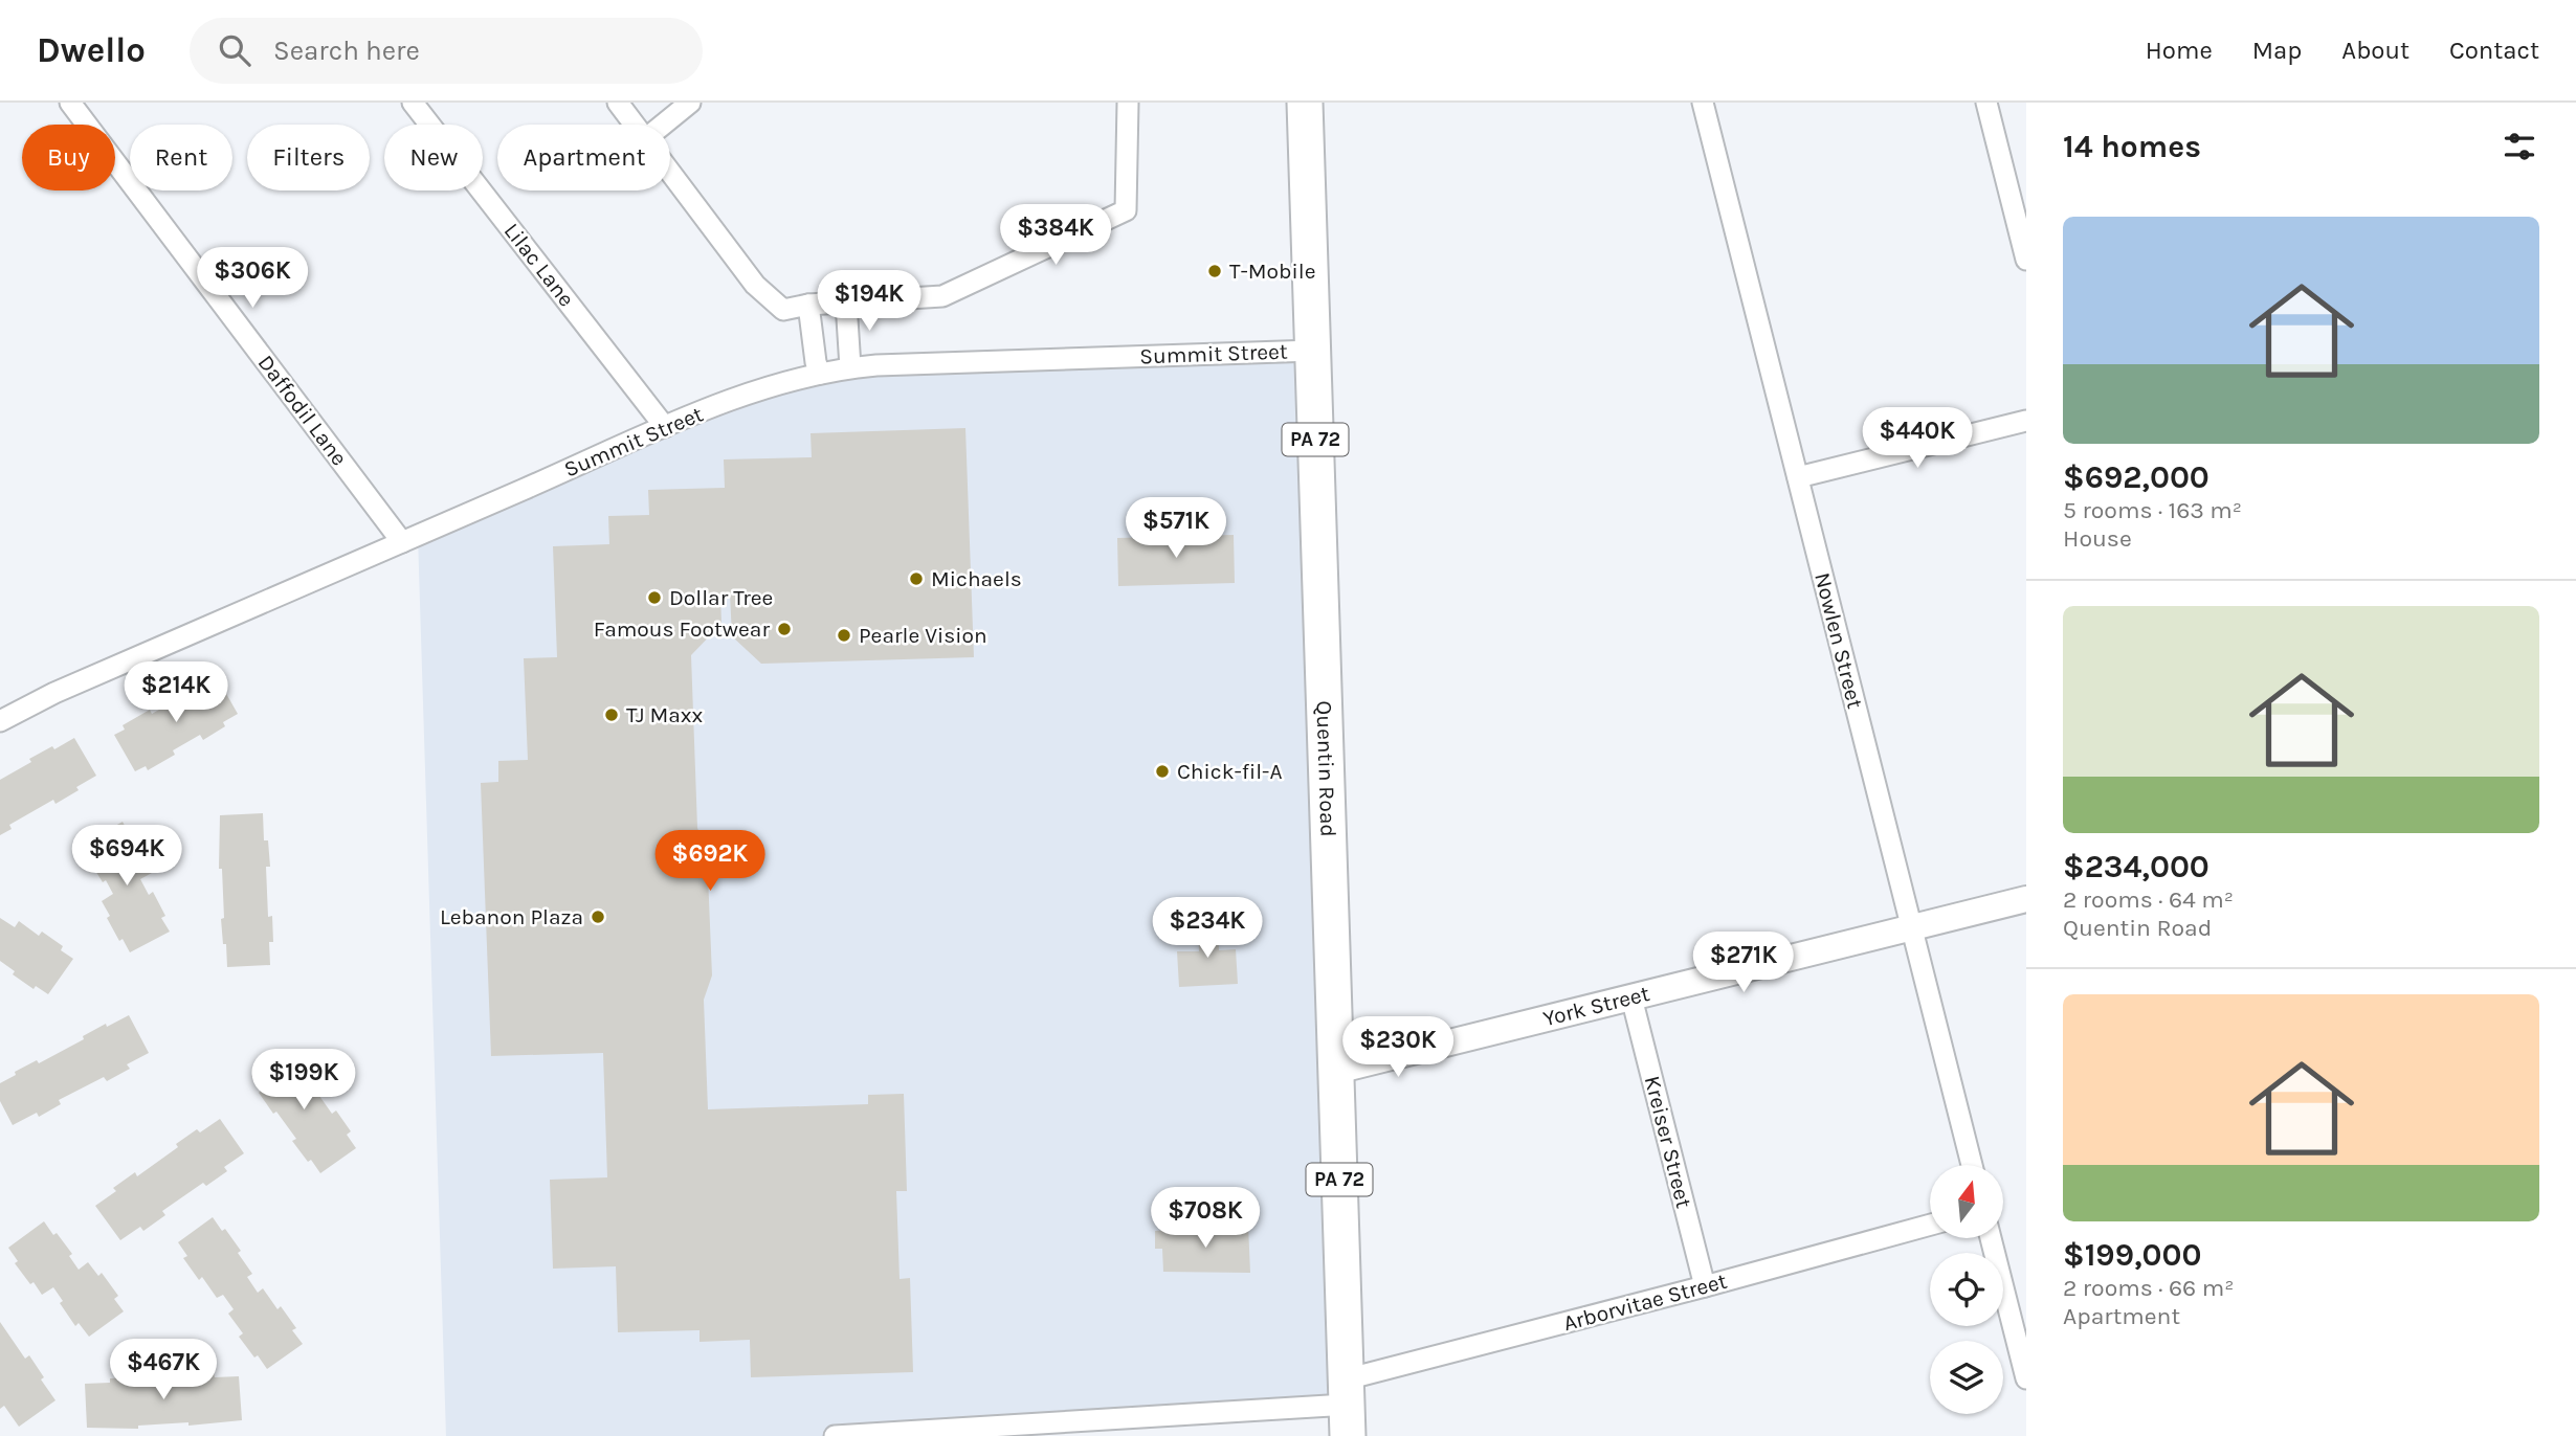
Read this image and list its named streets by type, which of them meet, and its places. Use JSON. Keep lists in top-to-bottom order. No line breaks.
{"streets":{"highway":["PA 72","Quentin Road"],"street":["Lilac Lane","Summit Street","Daffodil Lane","Nowlen Street","York Street","Kreiser Street","Arborvitae Street"]},"crossings":[["Lilac Lane","Summit Street"],["Summit Street","Daffodil Lane"],["Summit Street","Quentin Road"],["Nowlen Street","York Street"],["Quentin Road","York Street"],["Quentin Road","Arborvitae Street"],["York Street","Kreiser Street"],["Kreiser Street","Arborvitae Street"]],"places":["T-Mobile","Michaels","Dollar Tree","Famous Footwear","Pearle Vision","TJ Maxx","Chick-fil-A","Lebanon Plaza"],"north":"top","page":{"header":"Dwello","search":"Search here","nav":["Home","Map","About","Contact"],"heading":"14 homes","chip":["Buy","Rent","Filters","New","Apartment"],"list":[{"name":"$692,000","note":"5 rooms · 163 m² · House"},{"name":"$234,000","note":"2 rooms · 64 m² · Quentin Road"},{"name":"$199,000","note":"2 rooms · 66 m² · Apartment"}],"price":["$384K","$306K","$194K","$440K","$571K","$214K","$694K","$692K","$234K","$271K","$230K","$199K","$708K","$467K"]}}
